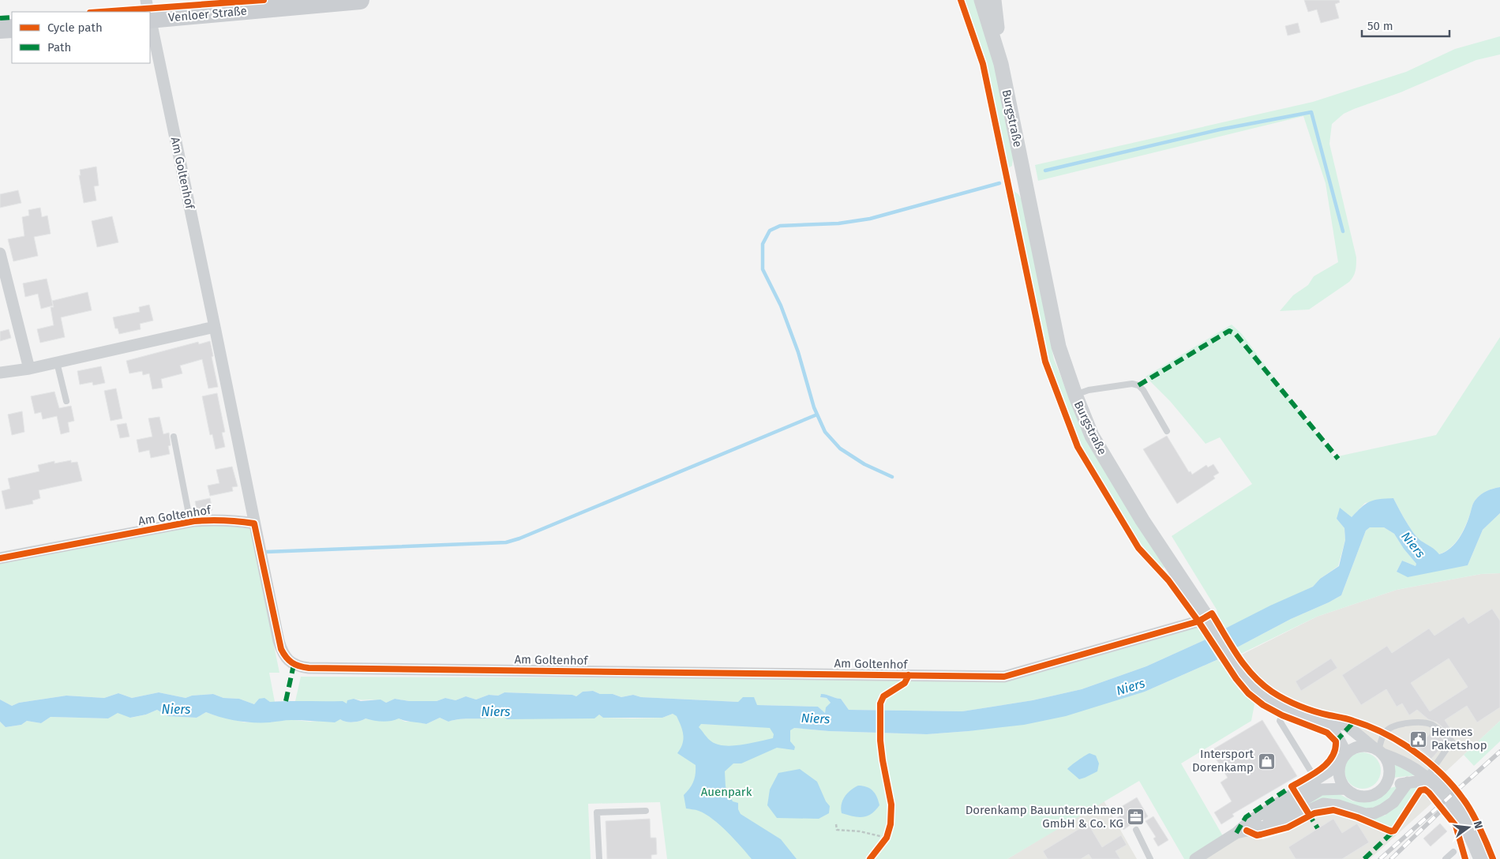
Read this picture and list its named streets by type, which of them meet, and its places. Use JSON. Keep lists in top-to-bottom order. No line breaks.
{"streets":{"main road":["Venloer Straße"],"street":["Burgstraße","Am Goltenhof"]},"crossings":[["Burgstraße","Am Goltenhof"]],"water":["Niers"],"parks":["Auenpark"],"places":{"public building":["Hermes Paketshop"],"shop":["Intersport Dorenkamp"],"office":["Dorenkamp Bauunternehmen GmbH & Co. KG"]},"legend":["Cycle path","Path"],"scale_bar":"50 m","north":"right"}
